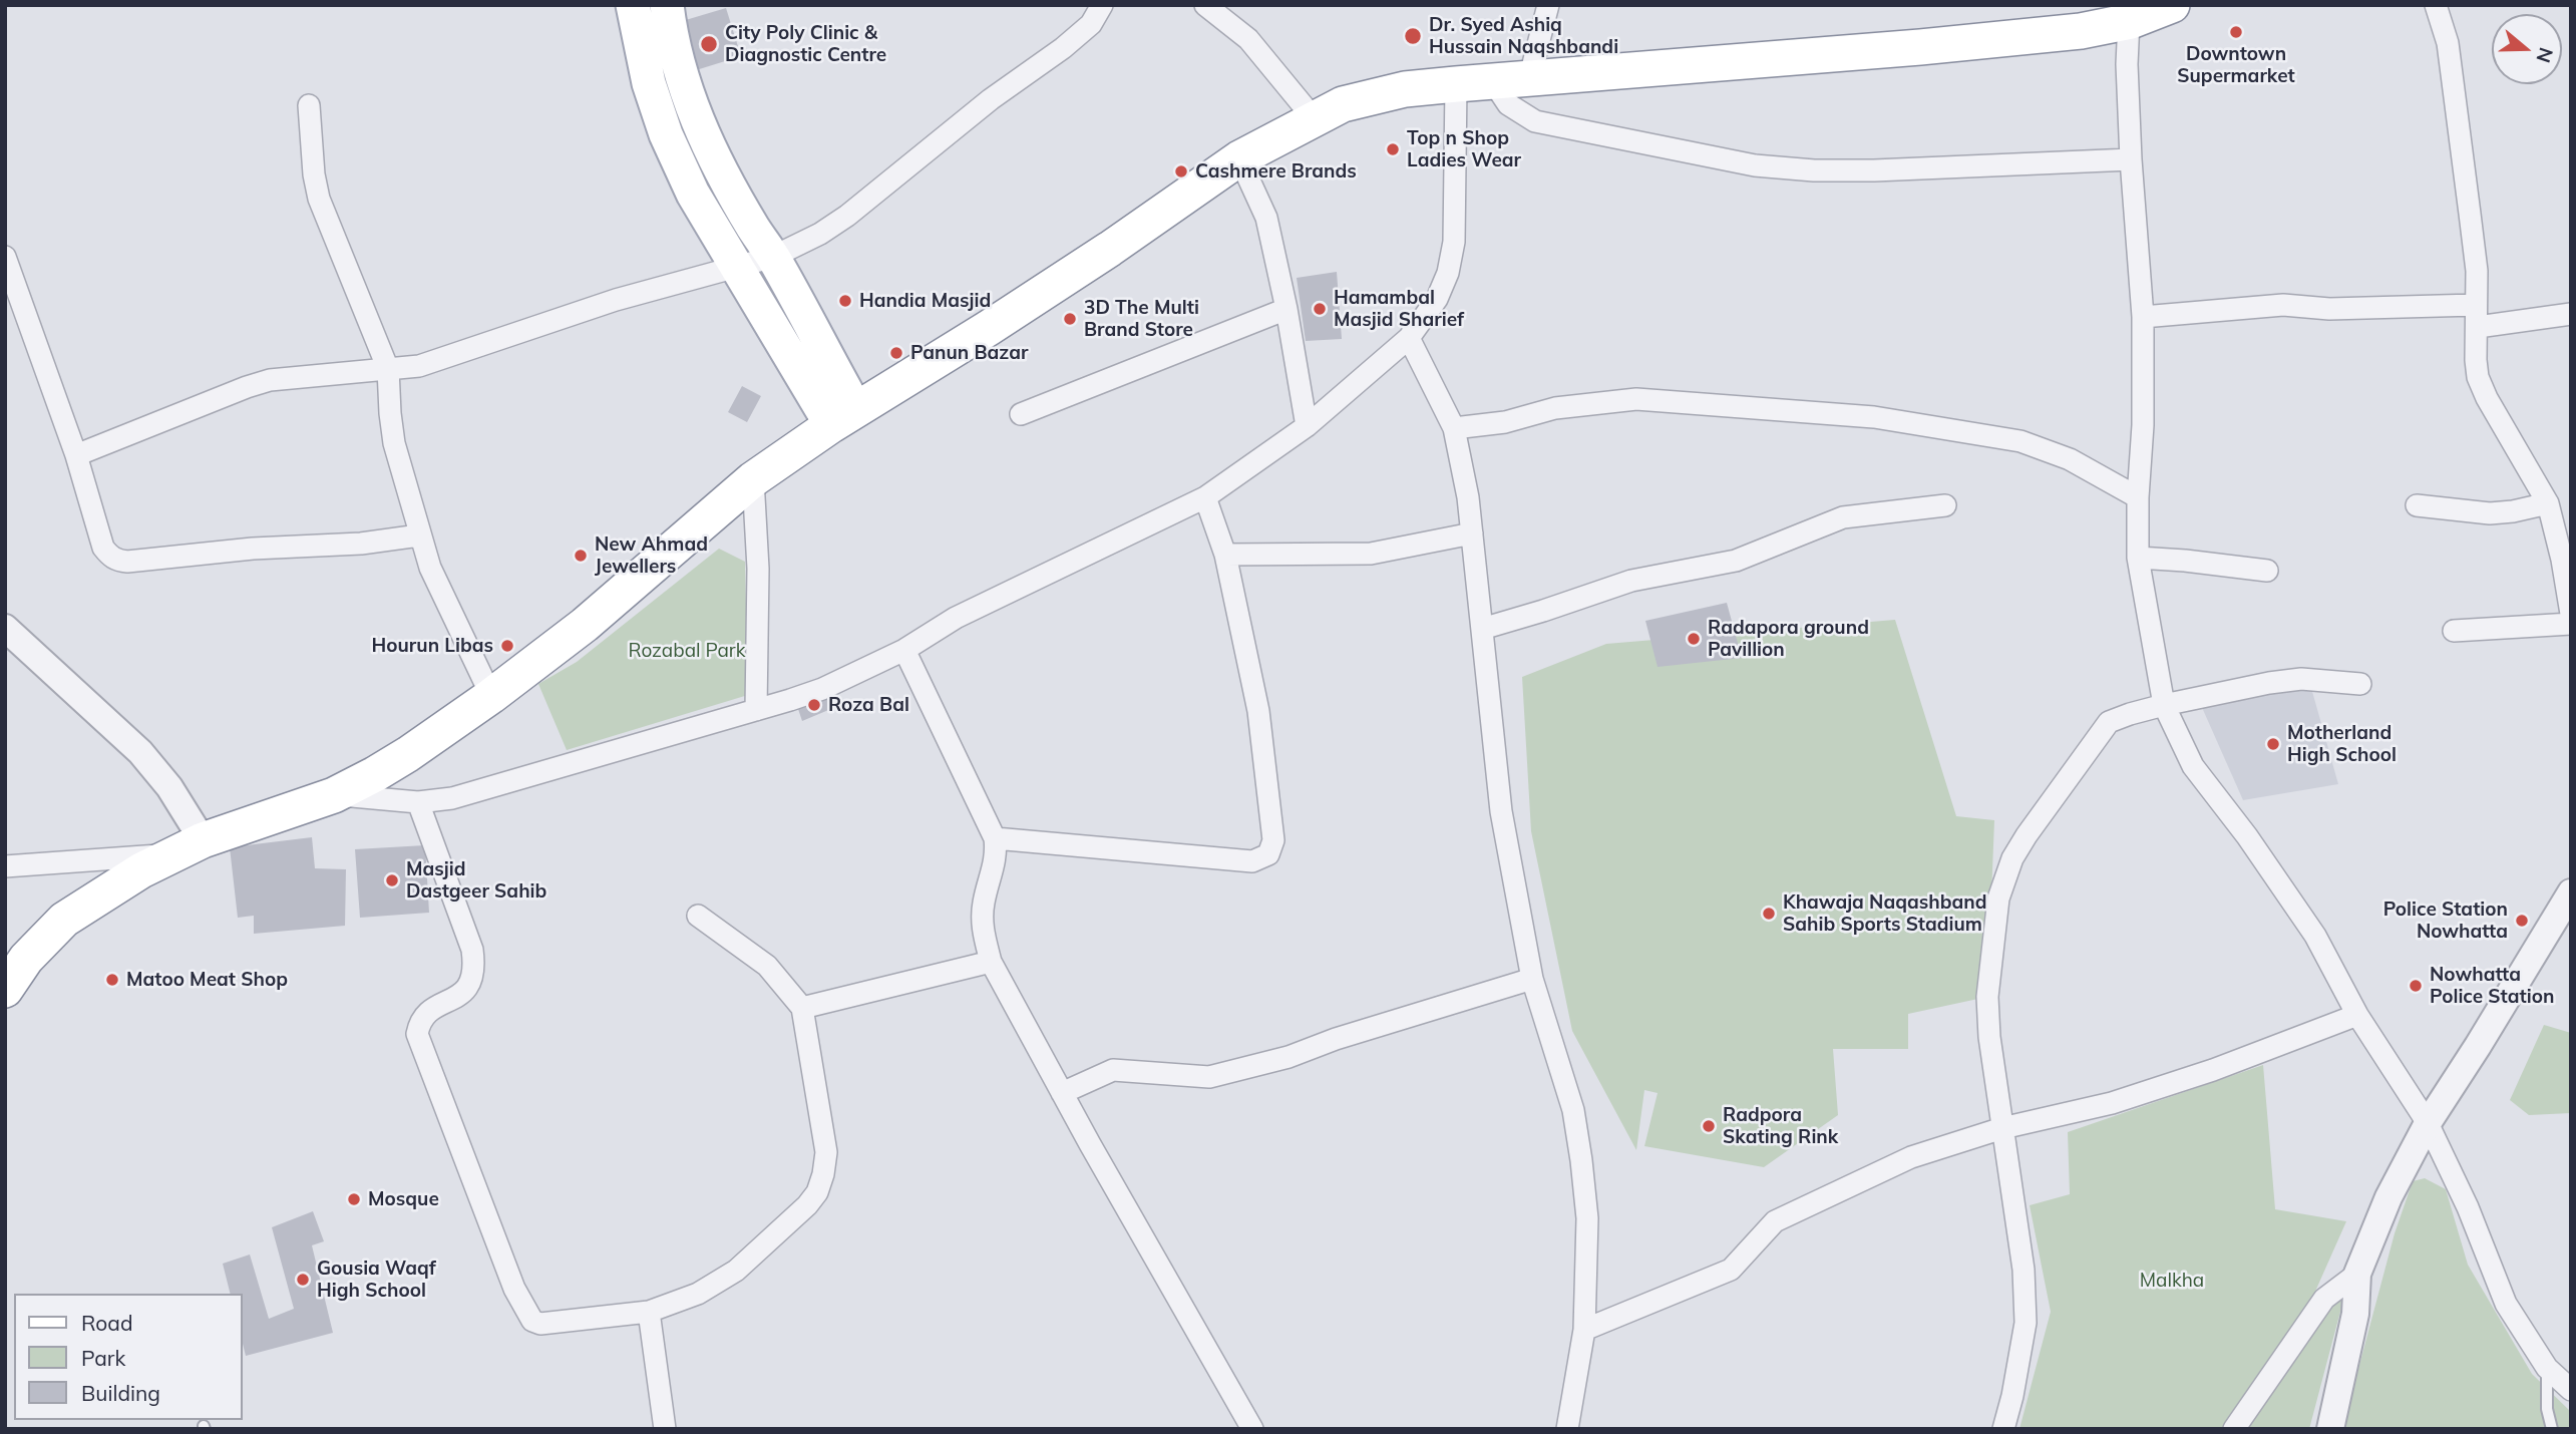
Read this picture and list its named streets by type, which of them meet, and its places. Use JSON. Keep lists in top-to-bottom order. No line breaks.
{"parks":["Rozabal Park","Malkha"],"places":["Downtown Supermarket","Dr. Syed Ashiq Hussain Naqshbandi","City Poly Clinic & Diagnostic Centre","Top n Shop Ladies Wear","Cashmere Brands","Handia Masjid","Hamambal Masjid Sharief","3D The Multi Brand Store","Panun Bazar","New Ahmad Jewellers","Radapora ground Pavillion","Hourun Libas","Roza Bal","Motherland High School","Masjid Dastgeer Sahib","Khawaja Naqashband Sahib Sports Stadium","Police Station Nowhatta","Matoo Meat Shop","Nowhatta Police Station","Radpora Skating Rink","Mosque","Gousia Waqf High School"],"legend":["Road","Park","Building"],"north":"right"}
